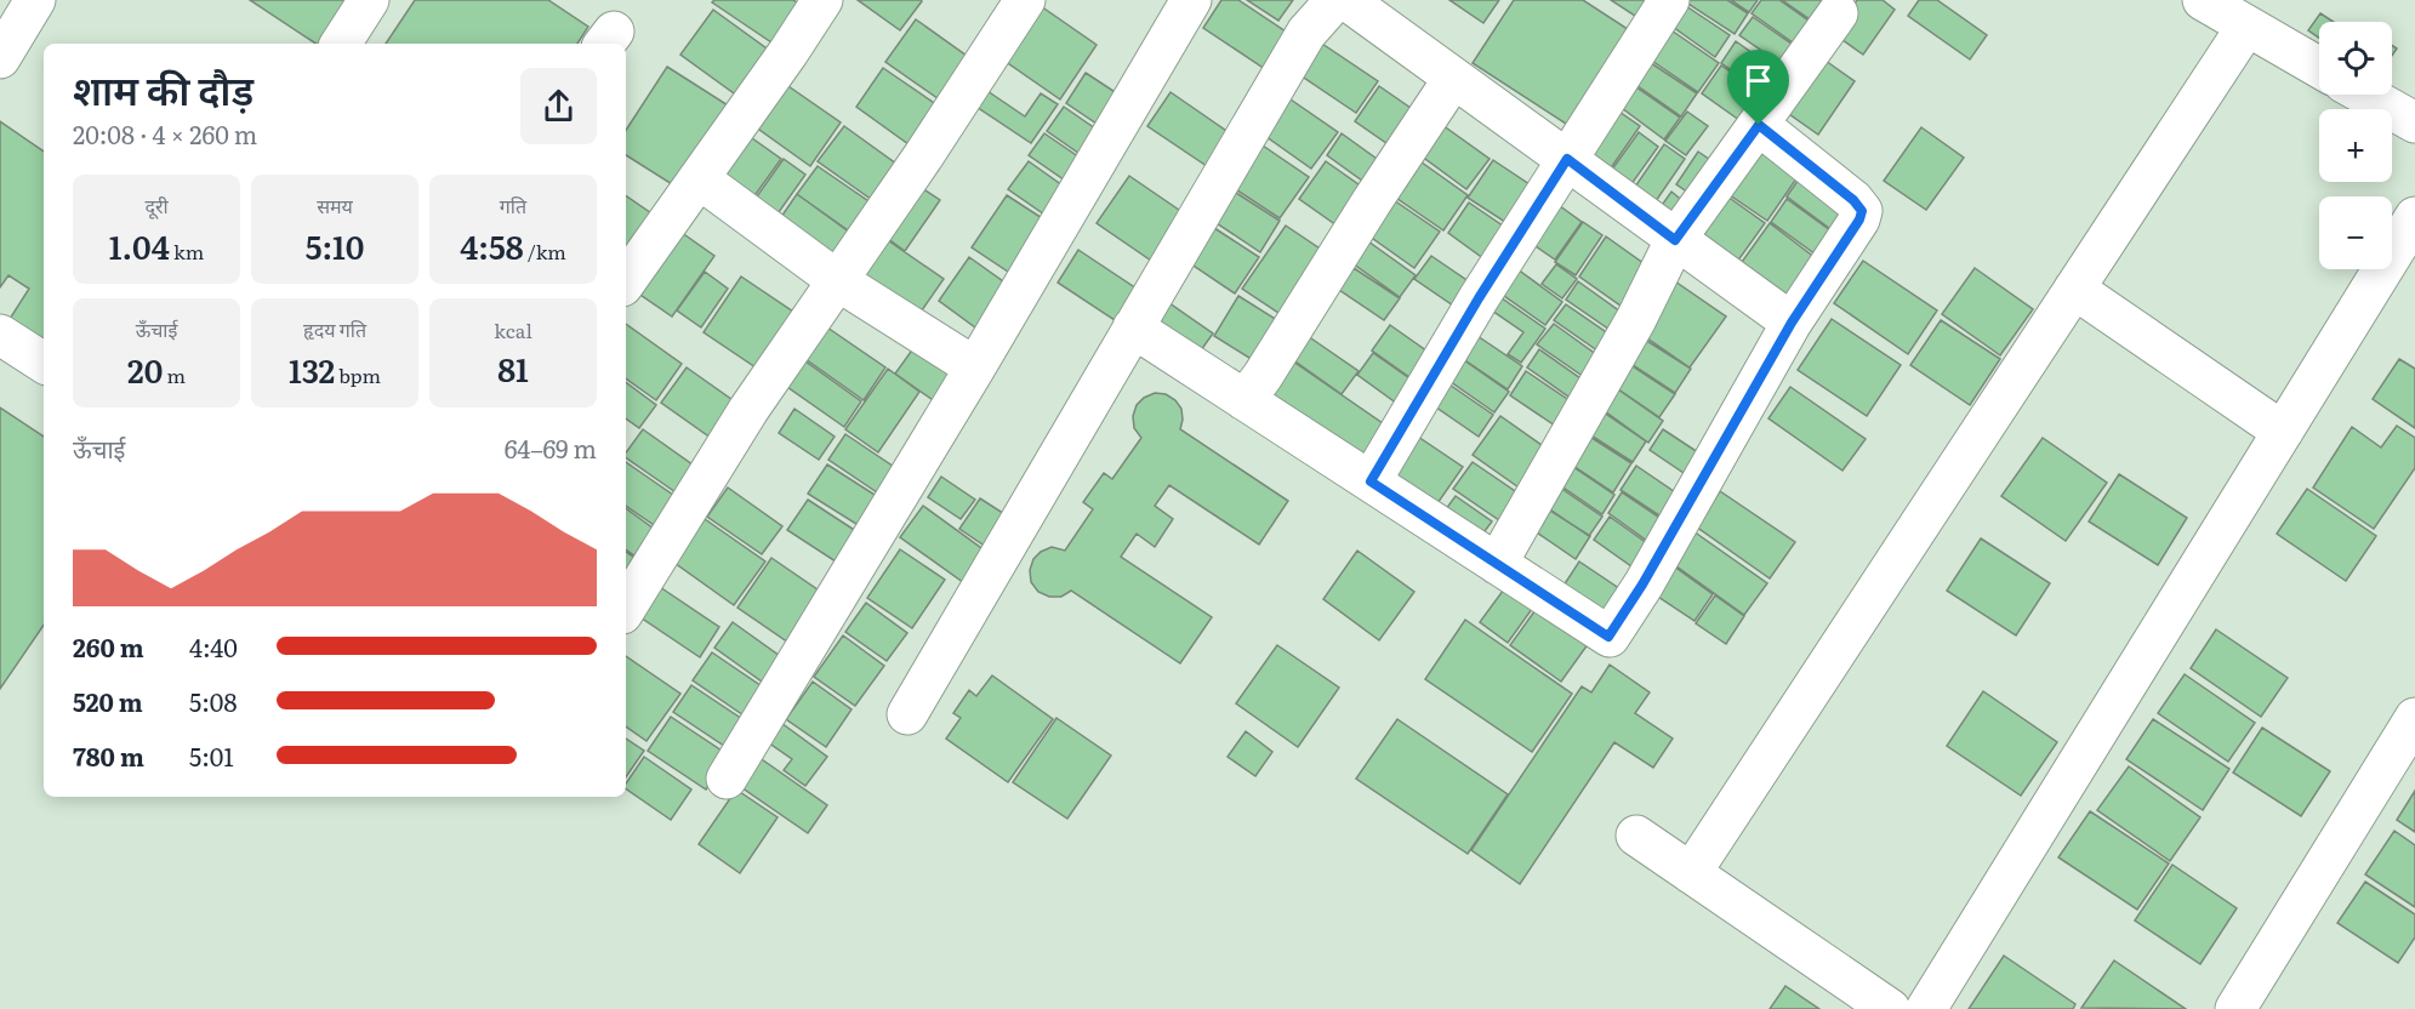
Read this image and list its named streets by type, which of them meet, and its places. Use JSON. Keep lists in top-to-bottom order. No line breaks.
{"page":{"map_buttons":["+","−"],"heading":["शाम की दौड़","20:08 · 4 × 260 m"],"stats":[["दूरी","1.04 km"],["समय","5:10"],["गति","4:58 /km"],["ऊँचाई","20 m"],["हृदय गति","132 bpm"],["kcal","81"]],"chart":["ऊँचाई","64–69 m"],"list":[{"name":"260 m","note":"4:40"},{"name":"520 m","note":"5:08"},{"name":"780 m","note":"5:01"}]}}
